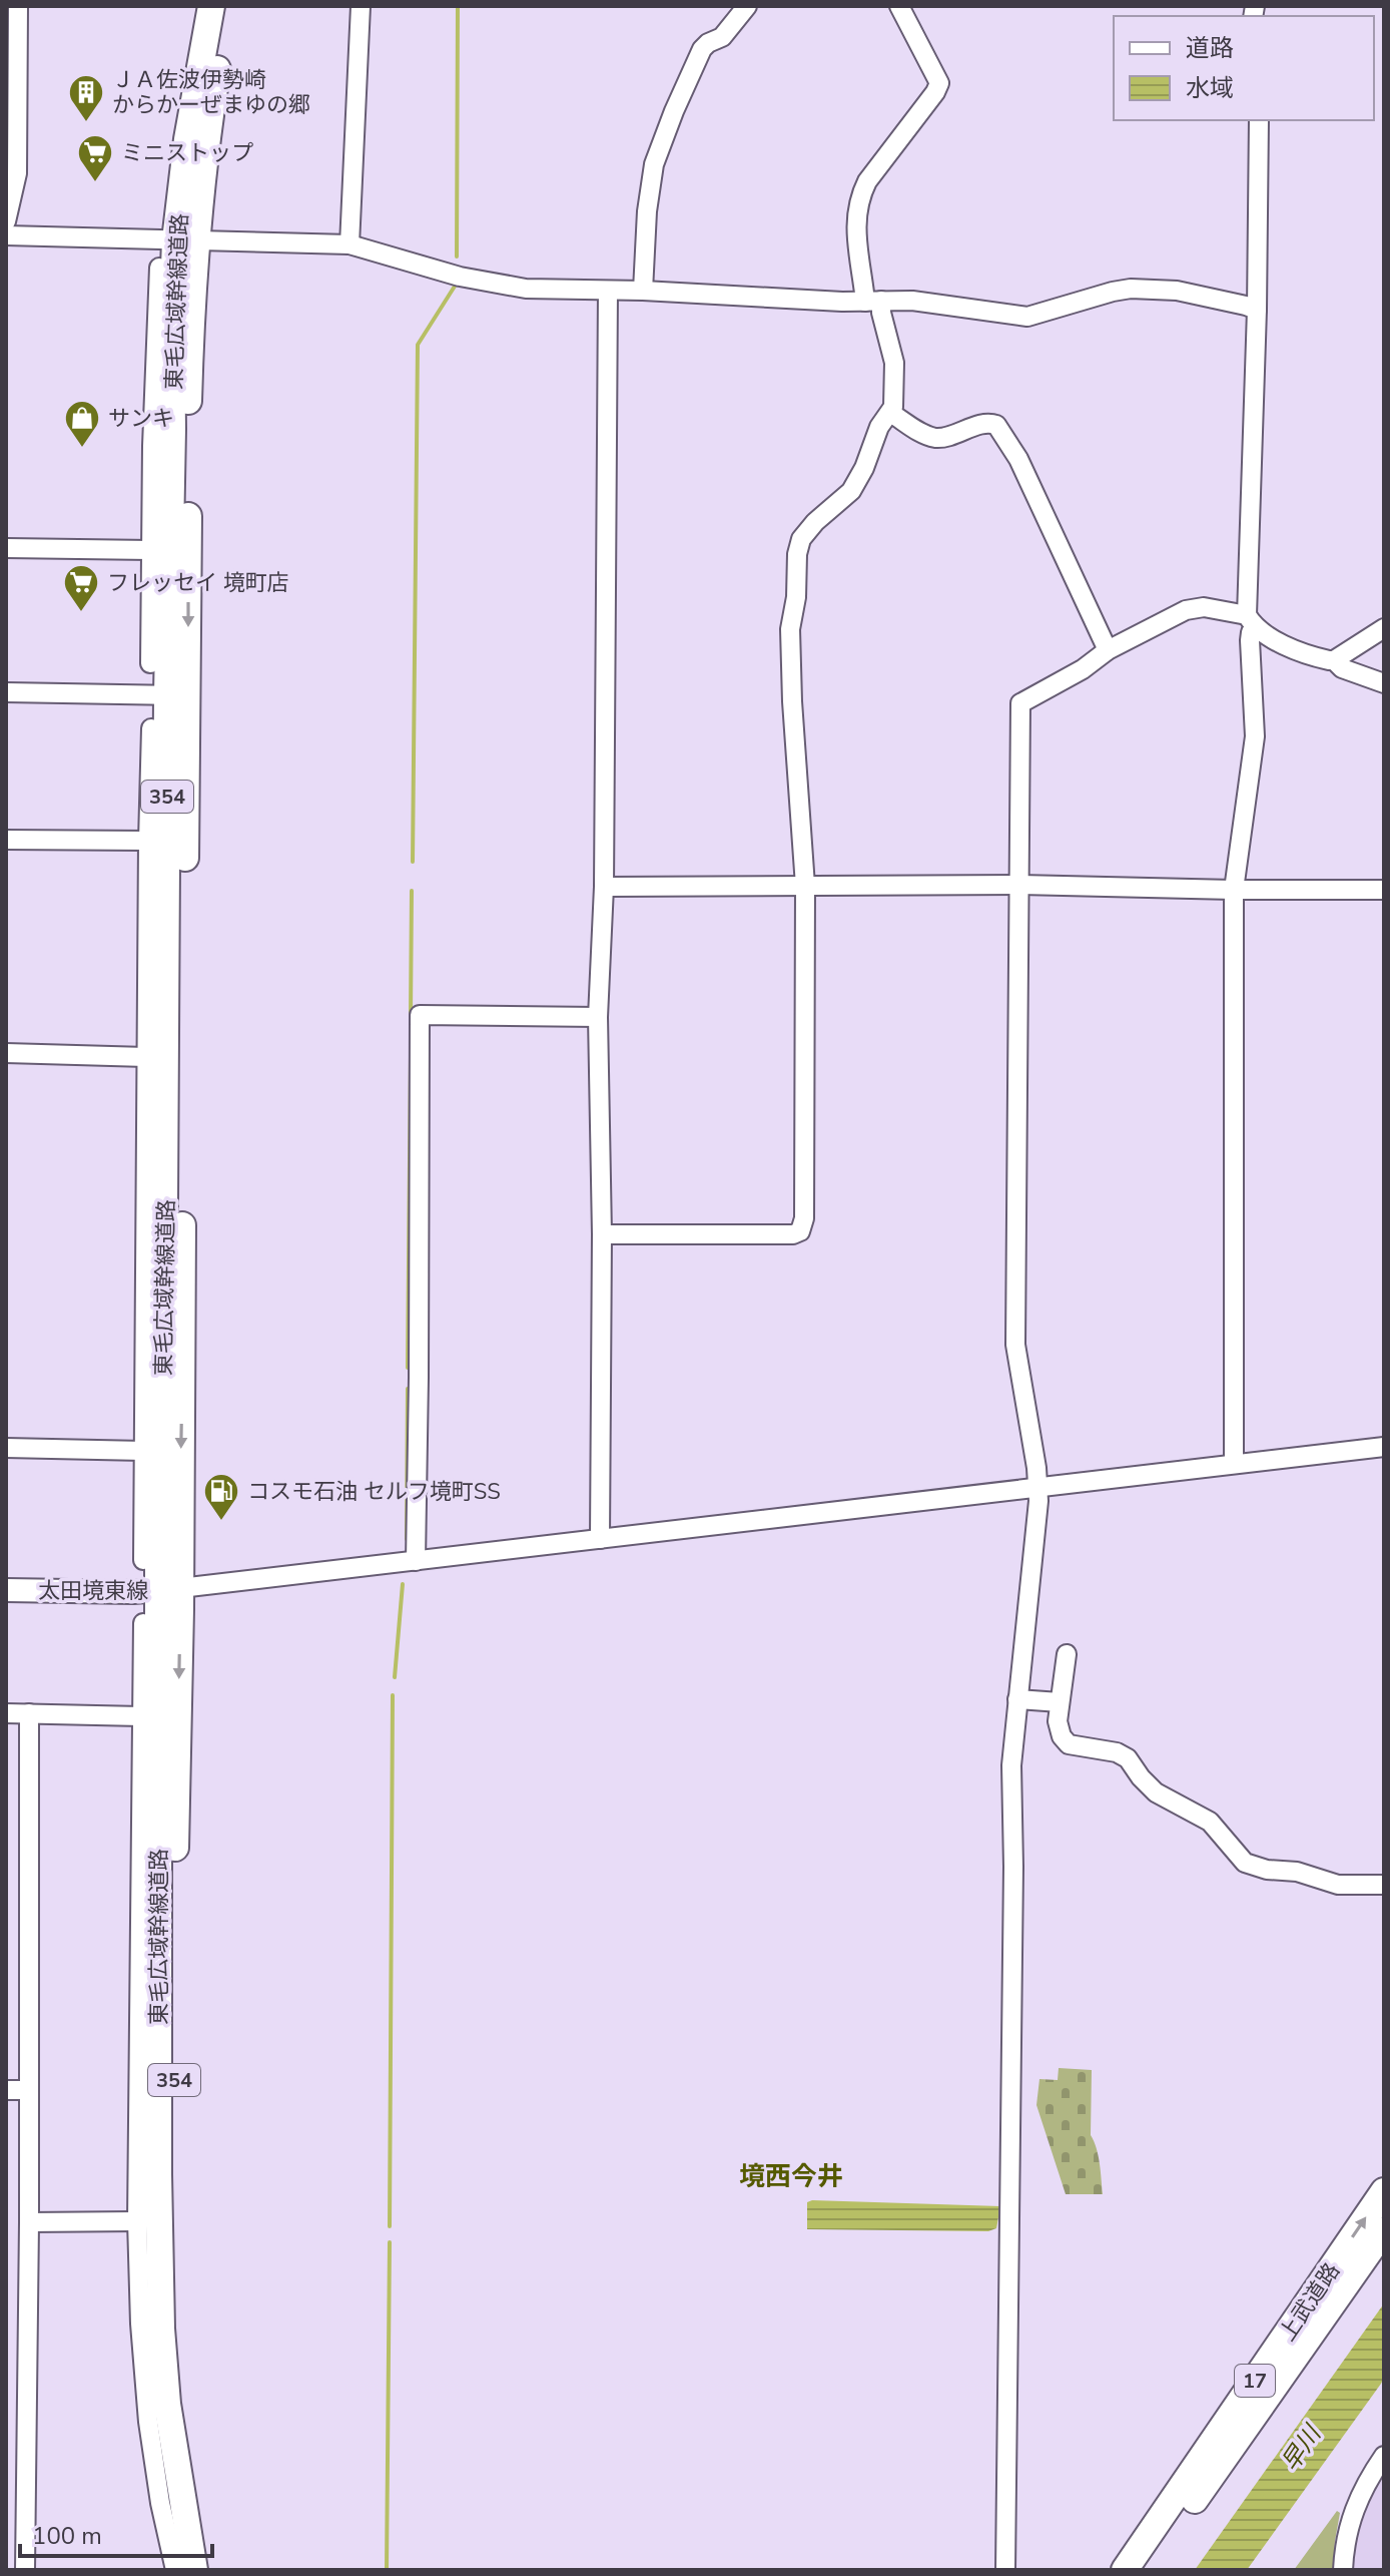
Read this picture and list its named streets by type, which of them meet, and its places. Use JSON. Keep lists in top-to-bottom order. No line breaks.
{"streets":{"highway":["東毛広域幹線道路","354","上武道路","17"],"main road":["太田境東線"]},"crossings":[["東毛広域幹線道路","太田境東線"]],"districts":["境西今井"],"water":["早川"],"places":{"building":["ＪＡ佐波伊勢崎 からかーぜまゆの郷"],"supermarket":["ミニストップ","フレッセイ 境町店"],"shop":["サンキ"],"fuel station":["コスモ石油 セルフ境町SS"]},"legend":["道路","水域"],"scale_bar":"100 m"}
